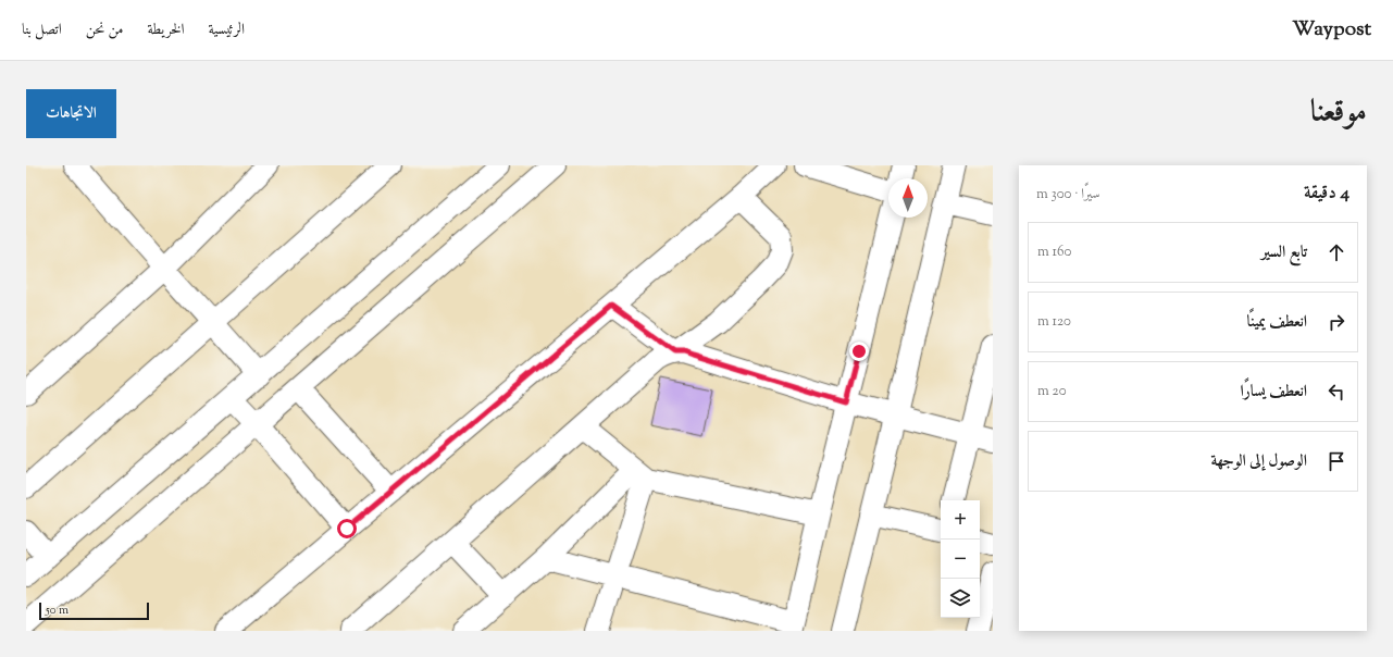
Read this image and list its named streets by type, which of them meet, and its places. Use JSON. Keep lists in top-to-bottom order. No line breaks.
{"scale_bar":"50 m","north":"top","page":{"header":"Waypost","nav":["الرئيسية","الخريطة","من نحن","اتصل بنا"],"title":"موقعنا","buttons":"الاتجاهات","heading":["4 دقيقة","سيرًا · 300 m"],"list":[["تابع السير","160 m"],["انعطف يمينًا","120 m"],["انعطف يسارًا","20 m"],"الوصول إلى الوجهة"],"map_buttons":["+","−"],"scale":"50 m"}}
